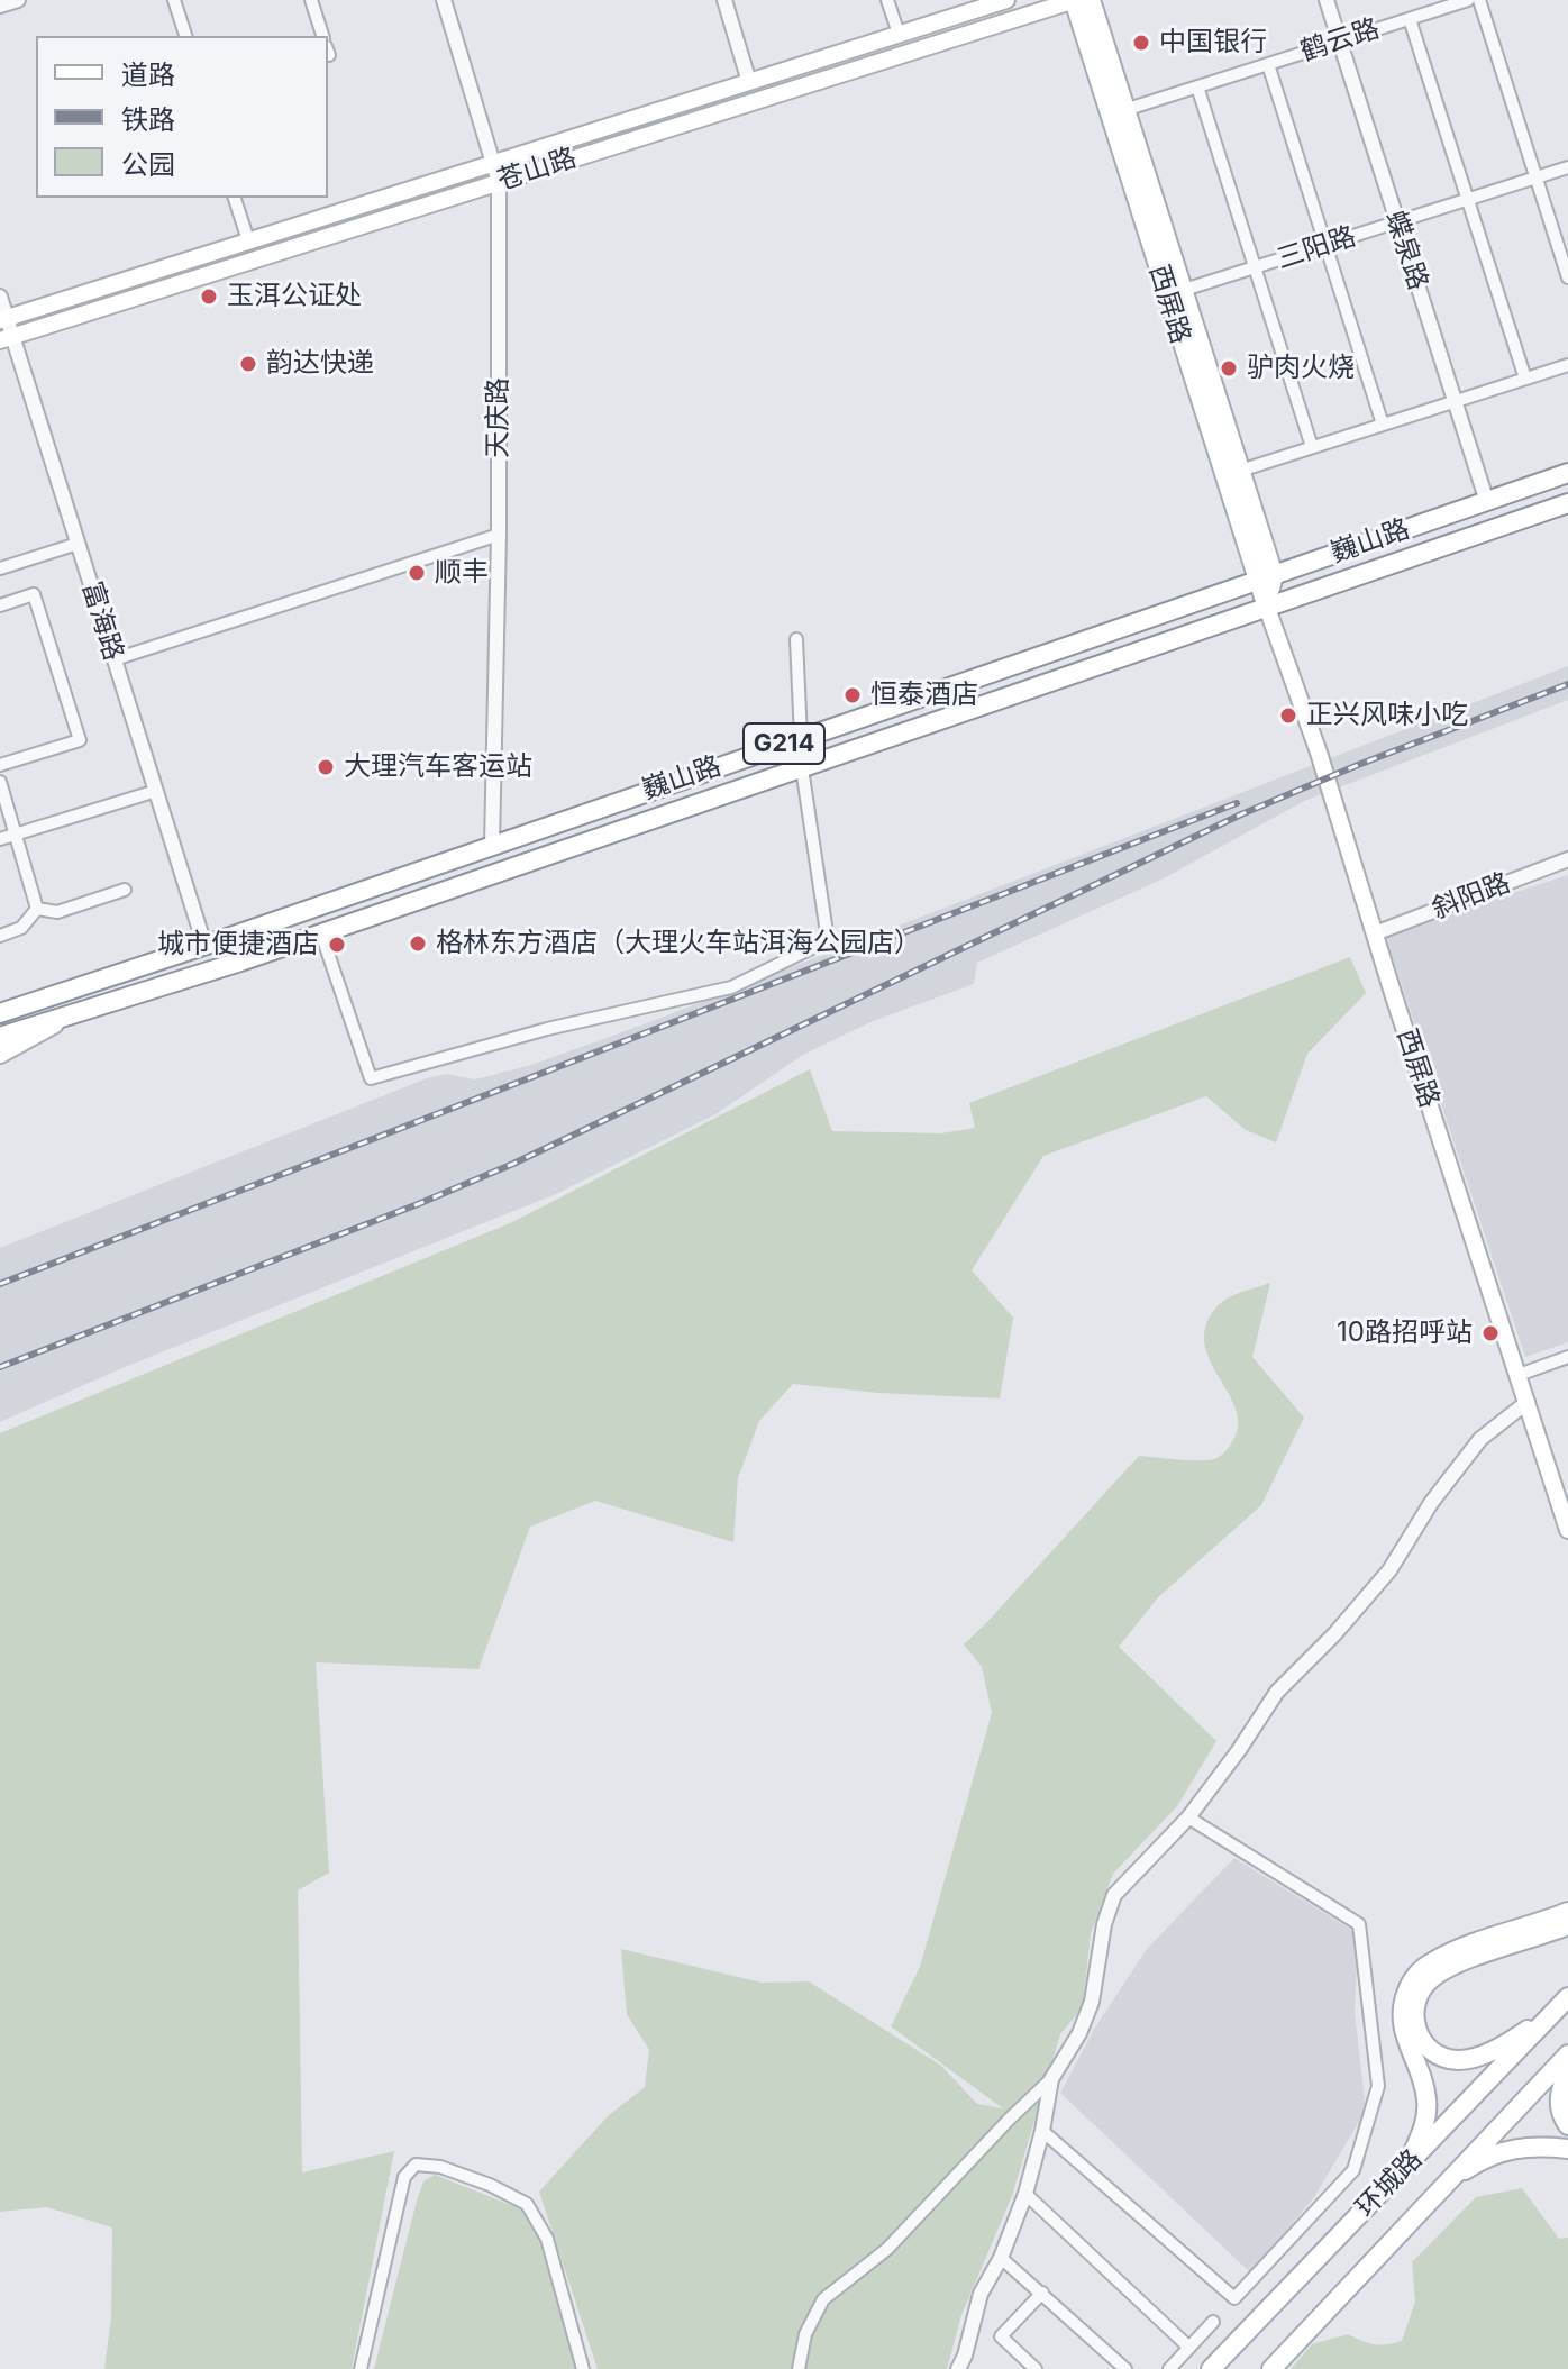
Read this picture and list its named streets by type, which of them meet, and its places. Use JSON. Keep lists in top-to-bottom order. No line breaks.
{"streets":{"main road":["苍山路","西屏路","巍山路","G214","环城路"],"street":["鹤云路","三阳路","蝶泉路","天庆路","富海路","斜阳路"]},"crossings":[["鹤云路","蝶泉路"],["鹤云路","西屏路"],["苍山路","西屏路"],["苍山路","天庆路"],["苍山路","富海路"],["三阳路","蝶泉路"],["三阳路","西屏路"],["蝶泉路","巍山路"],["西屏路","巍山路"],["西屏路","斜阳路"],["天庆路","巍山路"],["巍山路","富海路"]],"places":["中国银行","玉洱公证处","韵达快递","驴肉火烧","顺丰","恒泰酒店","正兴风味小吃","大理汽车客运站","格林东方酒店（大理火车站洱海公园店）","城市便捷酒店","10路招呼站"],"legend":["道路","铁路","公园"]}
